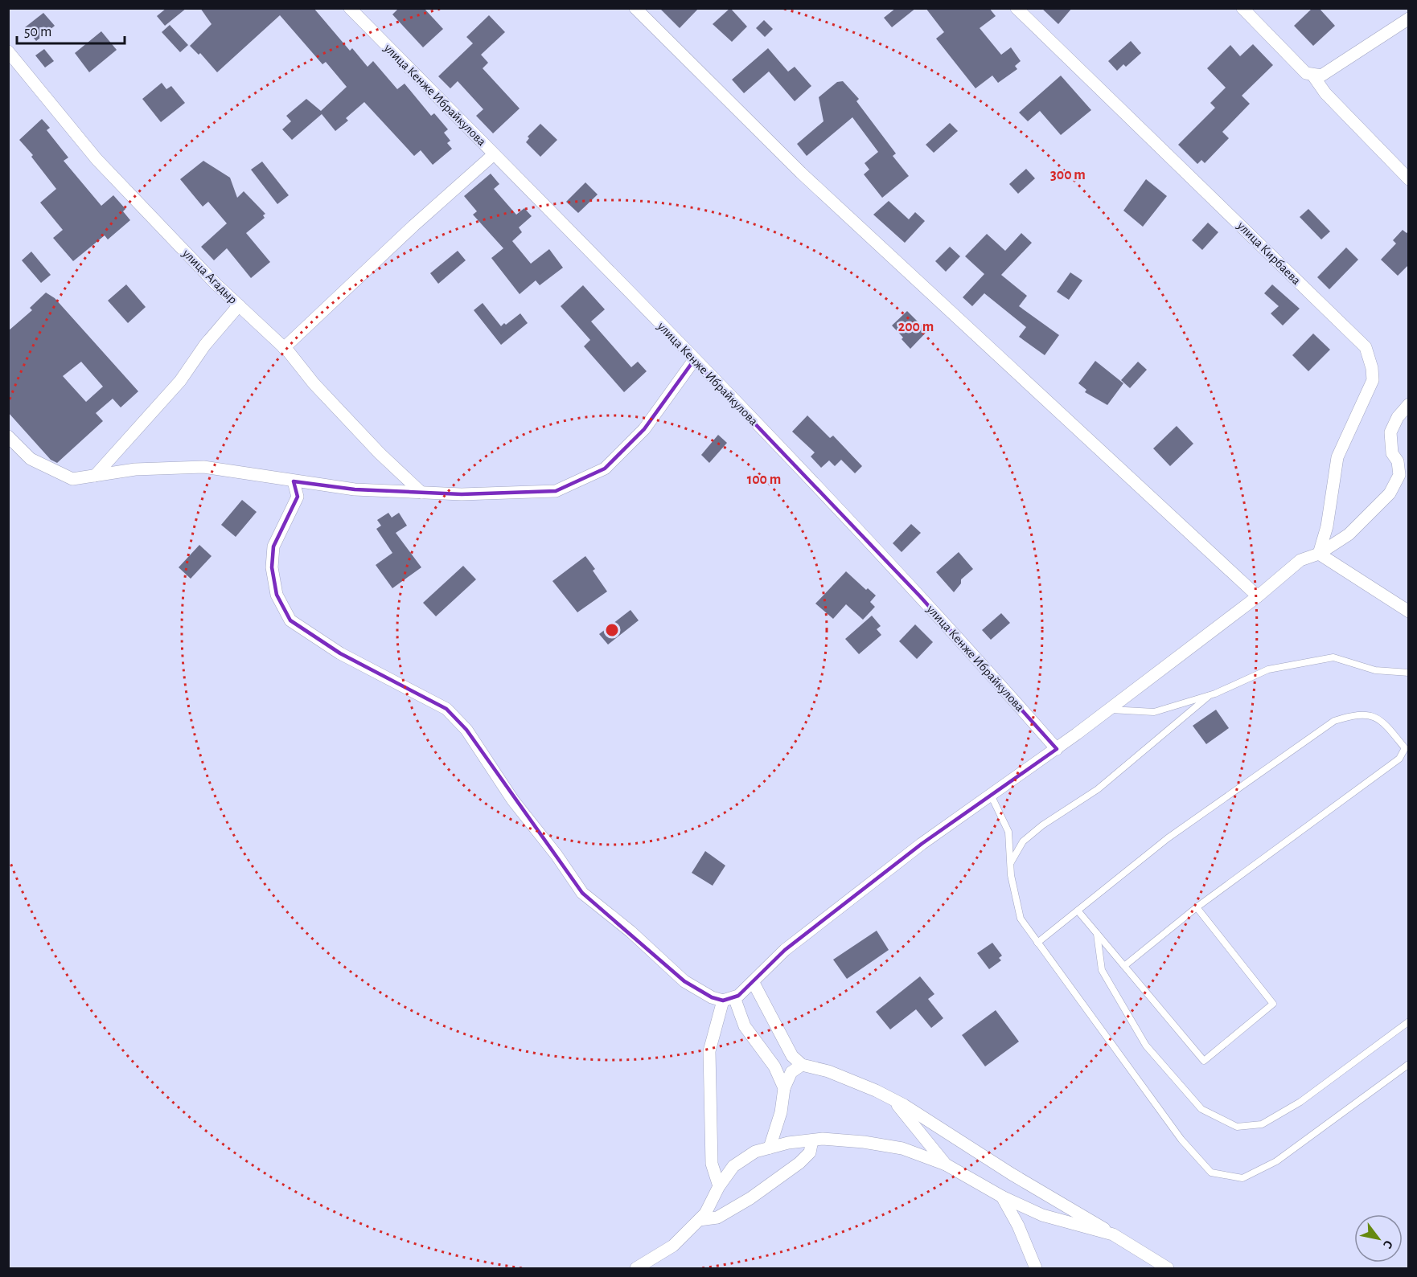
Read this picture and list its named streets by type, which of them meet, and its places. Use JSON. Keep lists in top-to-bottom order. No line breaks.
{"streets":{"street":["улица Кенже Ибрайкулова","улица Кирбаева","улица Агадыр"]},"scale_bar":"50 m","north":"bottom right","rings":["300 m","200 m","100 m"]}
